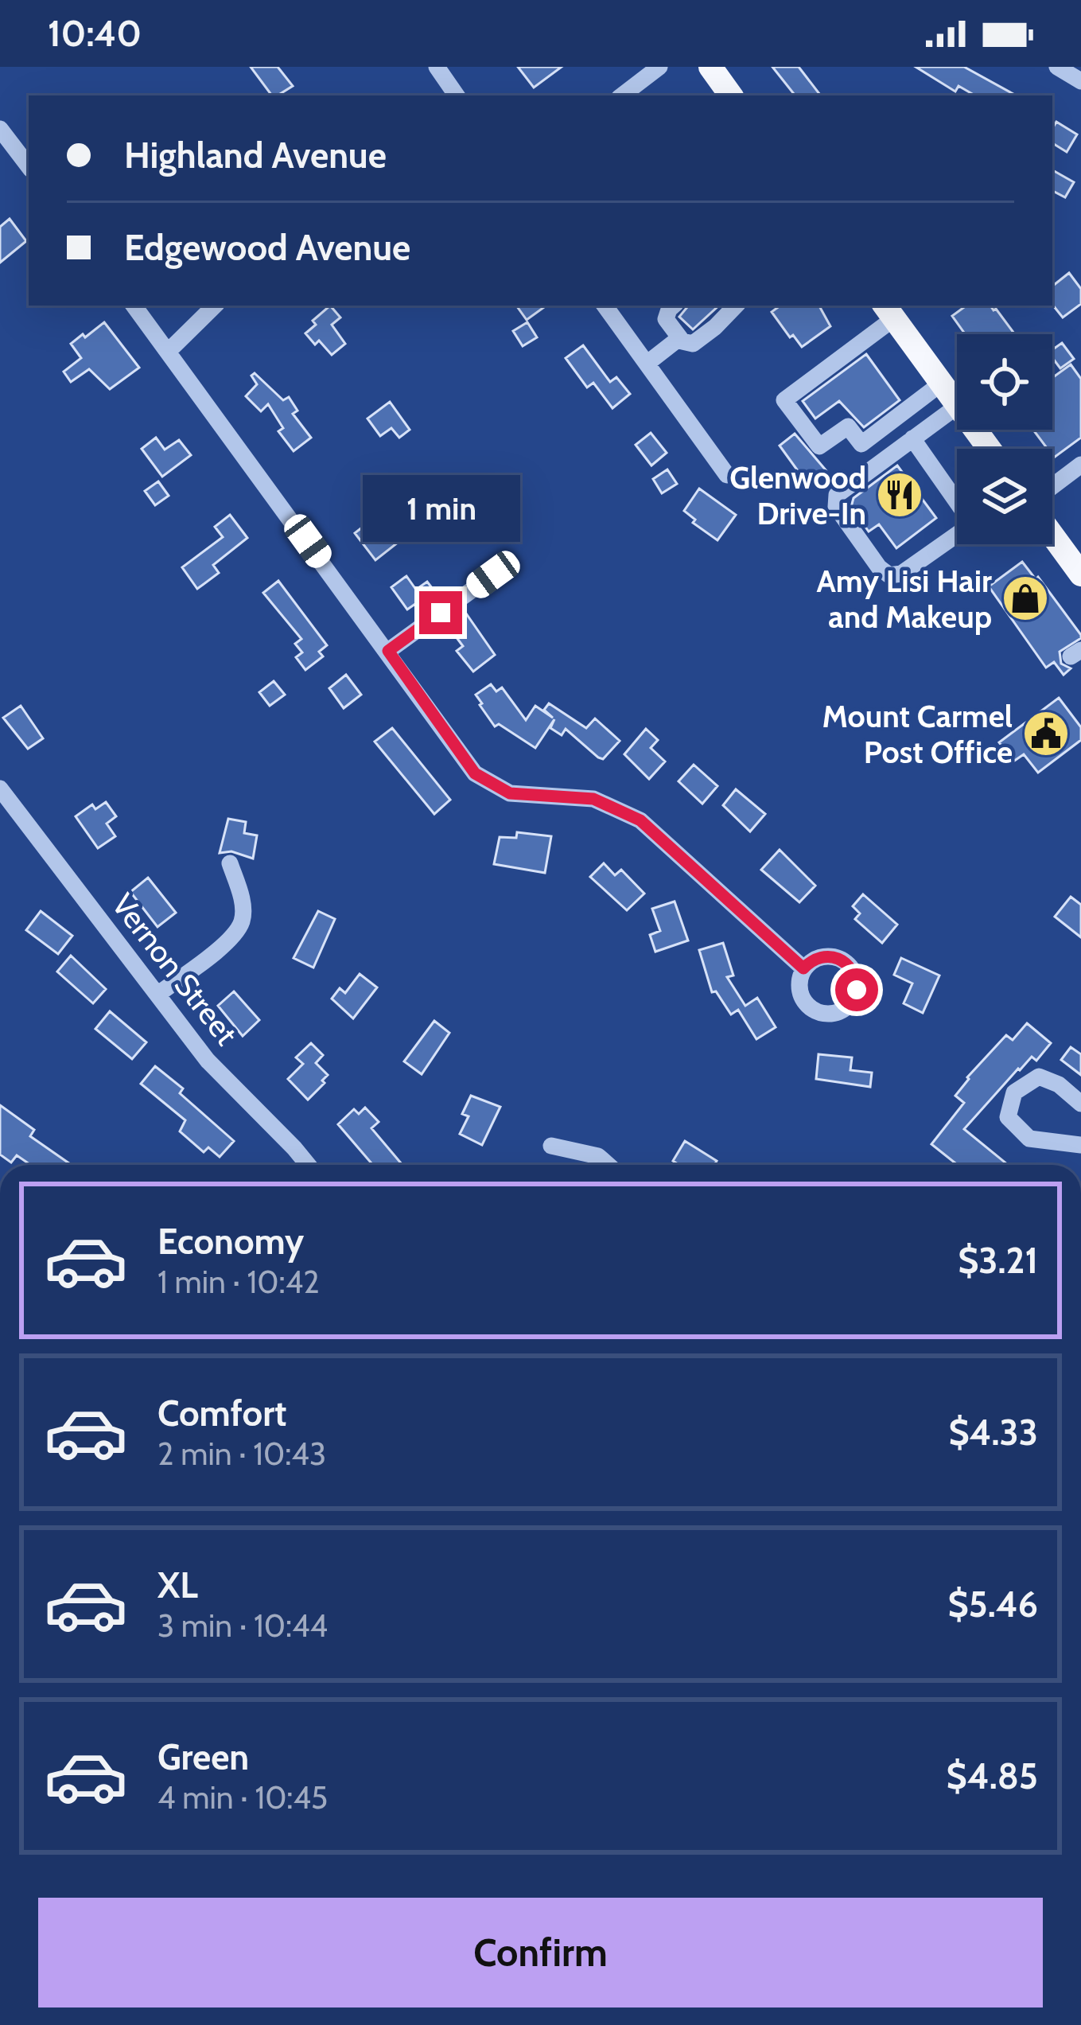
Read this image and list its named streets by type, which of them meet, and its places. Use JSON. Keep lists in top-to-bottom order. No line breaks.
{"streets":{"street":["Vernon Street"]},"places":{"restaurant":["Glenwood Drive-In"],"shop":["Amy Lisi Hair and Makeup"],"public building":["Mount Carmel Post Office"]},"page":{"status":"10:40","banner":["Highland Avenue","Edgewood Avenue"],"bubble":"1 min","list":[{"name":"Economy","note":"1 min · 10:42","value":"$3.21"},{"name":"Comfort","note":"2 min · 10:43","value":"$4.33"},{"name":"XL","note":"3 min · 10:44","value":"$5.46"},{"name":"Green","note":"4 min · 10:45","value":"$4.85"}],"buttons":"Confirm"}}
